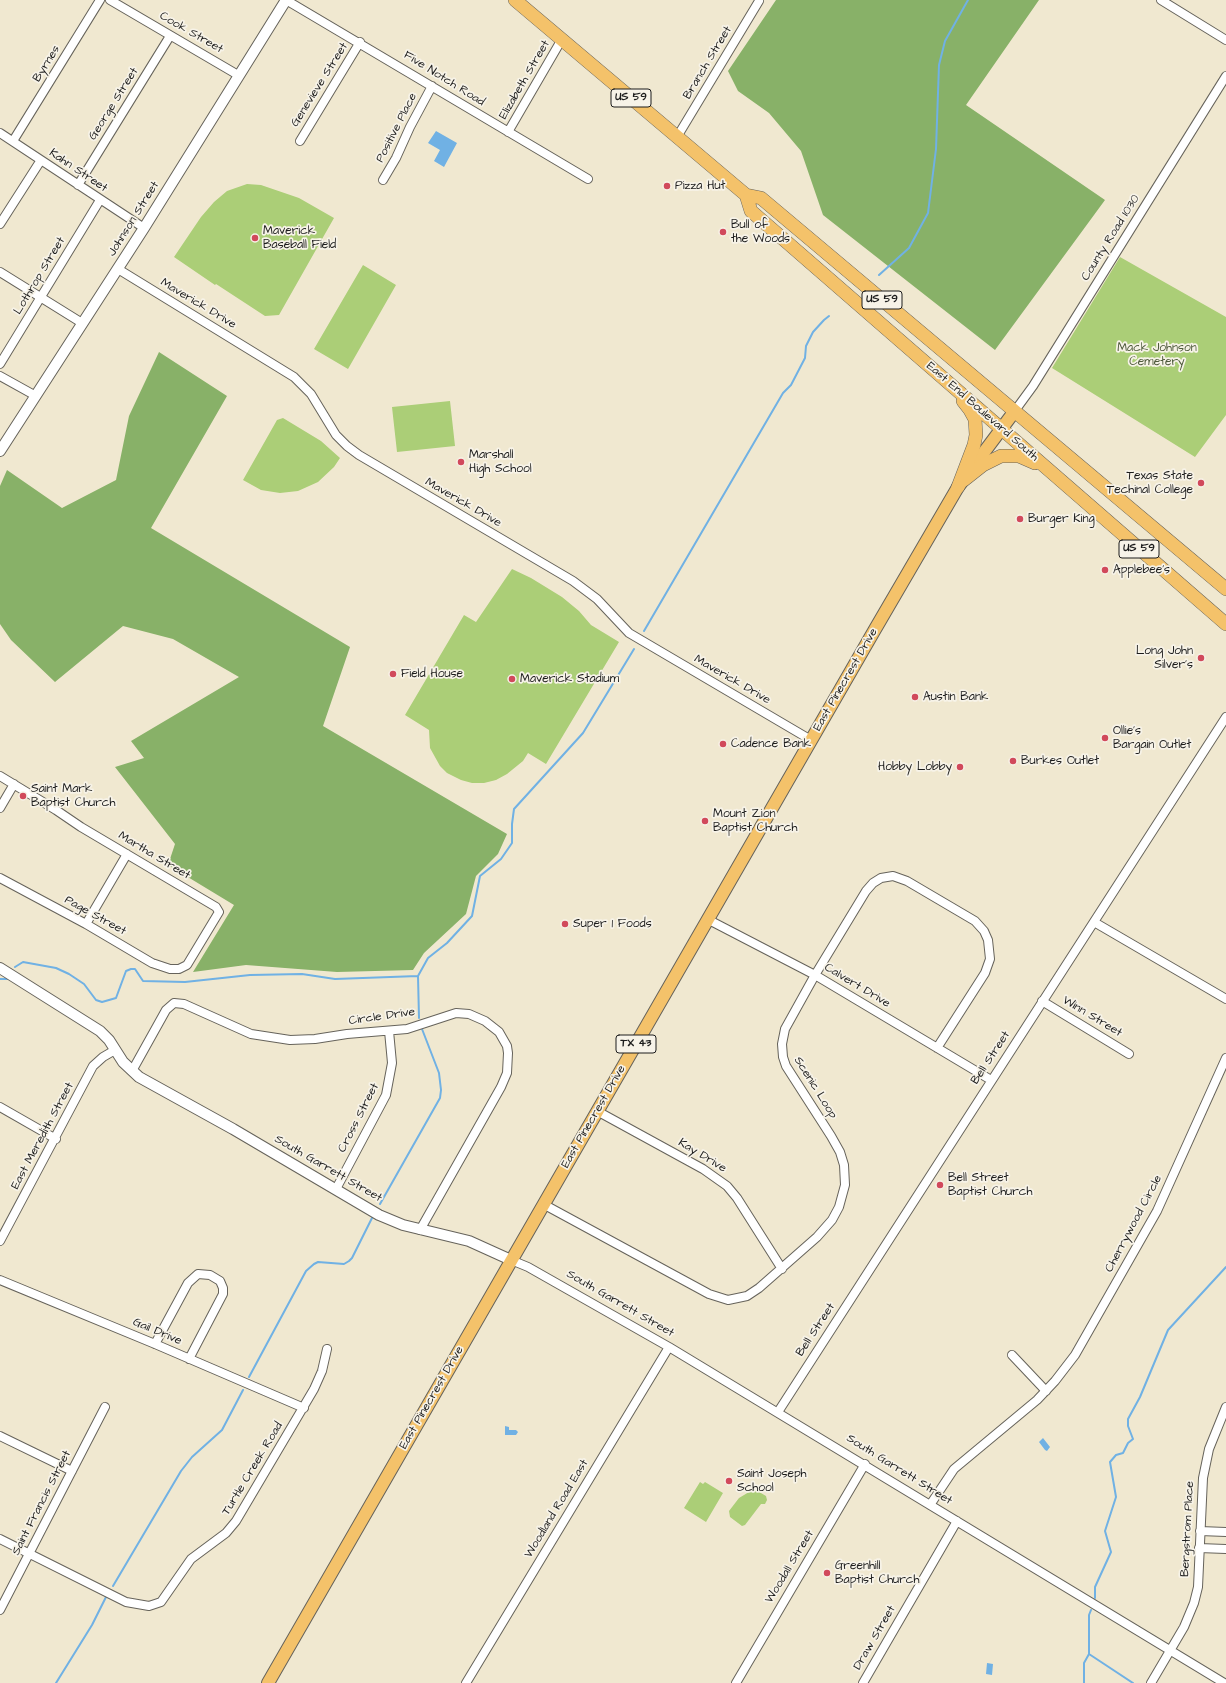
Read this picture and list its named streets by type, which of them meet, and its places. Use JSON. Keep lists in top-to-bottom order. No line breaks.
{"streets":{"highway":["US 59","East End Boulevard South"],"main road":["East Pinecrest Drive","TX 43"],"street":["Cook Street","Branch Street","Byrnes","Five Notch Road","Elizabeth Street","Genevieve Street","George Street","Positive Place","Kahn Street","Johnson Street","County Road 1030","Lothrop Street","Maverick Drive","Martha Street","Page Street","Calvert Drive","Circle Drive","Winn Street","Bell Street","Scenic Loop","Cross Street","East Meredith Street","Kay Drive","South Garrett Street","Cherrywood Circle","Gail Drive","Turtle Creek Road","Saint Francis Street","Woodland Road East","Bergstrom Place","Woodall Street","Draw Street"]},"crossings":[["Cook Street","George Street"],["Cook Street","Johnson Street"],["Branch Street","East End Boulevard South"],["Byrnes","Kahn Street"],["Five Notch Road","Elizabeth Street"],["Five Notch Road","Genevieve Street"],["Five Notch Road","Positive Place"],["Five Notch Road","Johnson Street"],["Elizabeth Street","East End Boulevard South"],["George Street","Kahn Street"],["Kahn Street","Johnson Street"],["Kahn Street","Lothrop Street"],["Johnson Street","Maverick Drive"],["County Road 1030","East End Boulevard South"],["County Road 1030","East Pinecrest Drive"],["Maverick Drive","East Pinecrest Drive"],["East End Boulevard South","East Pinecrest Drive"],["East Pinecrest Drive","Calvert Drive"],["East Pinecrest Drive","Scenic Loop"],["East Pinecrest Drive","Kay Drive"],["East Pinecrest Drive","South Garrett Street"],["Martha Street","Page Street"],["Calvert Drive","Bell Street"],["Calvert Drive","Scenic Loop"],["Circle Drive","Cross Street"],["Circle Drive","South Garrett Street"],["Winn Street","Bell Street"],["Bell Street","South Garrett Street"],["Scenic Loop","Kay Drive"],["Cross Street","South Garrett Street"],["East Meredith Street","South Garrett Street"],["South Garrett Street","Cherrywood Circle"],["South Garrett Street","Woodland Road East"],["South Garrett Street","Bergstrom Place"],["South Garrett Street","Woodall Street"],["South Garrett Street","Draw Street"],["Gail Drive","Turtle Creek Road"],["Turtle Creek Road","Saint Francis Street"]],"parks":["Mack Johnson Cemetery"],"places":["Pizza Hut","Bull of the Woods","Maverick Baseball Field","Marshall High School","Texas State Techinal College","Burger King","Applebee's","Long John Silver's","Field House","Maverick Stadium","Austin Bank","Ollie's Bargain Outlet","Cadence Bank","Burkes Outlet","Hobby Lobby","Saint Mark Baptist Church","Mount Zion Baptist Church","Super 1 Foods","Bell Street Baptist Church","Saint Joseph School","Greenhill Baptist Church"]}
